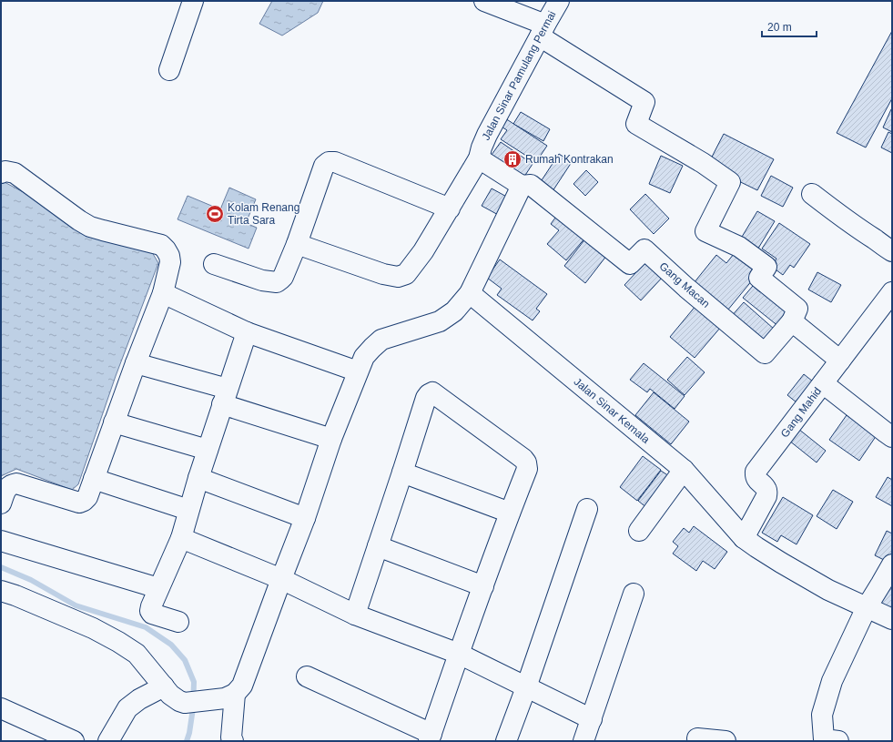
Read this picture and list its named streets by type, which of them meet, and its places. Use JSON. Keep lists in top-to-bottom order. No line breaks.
{"streets":{"street":["Jalan Sinar Pamulang Permai","Gang Macan","Jalan Sinar Kemala","Gang Mahid"]},"crossings":[["Jalan Sinar Kemala","Gang Mahid"]],"places":{"building":["Rumah Kontrakan"],"sports":["Kolam Renang Tirta Sara"]},"scale_bar":"20 m"}
